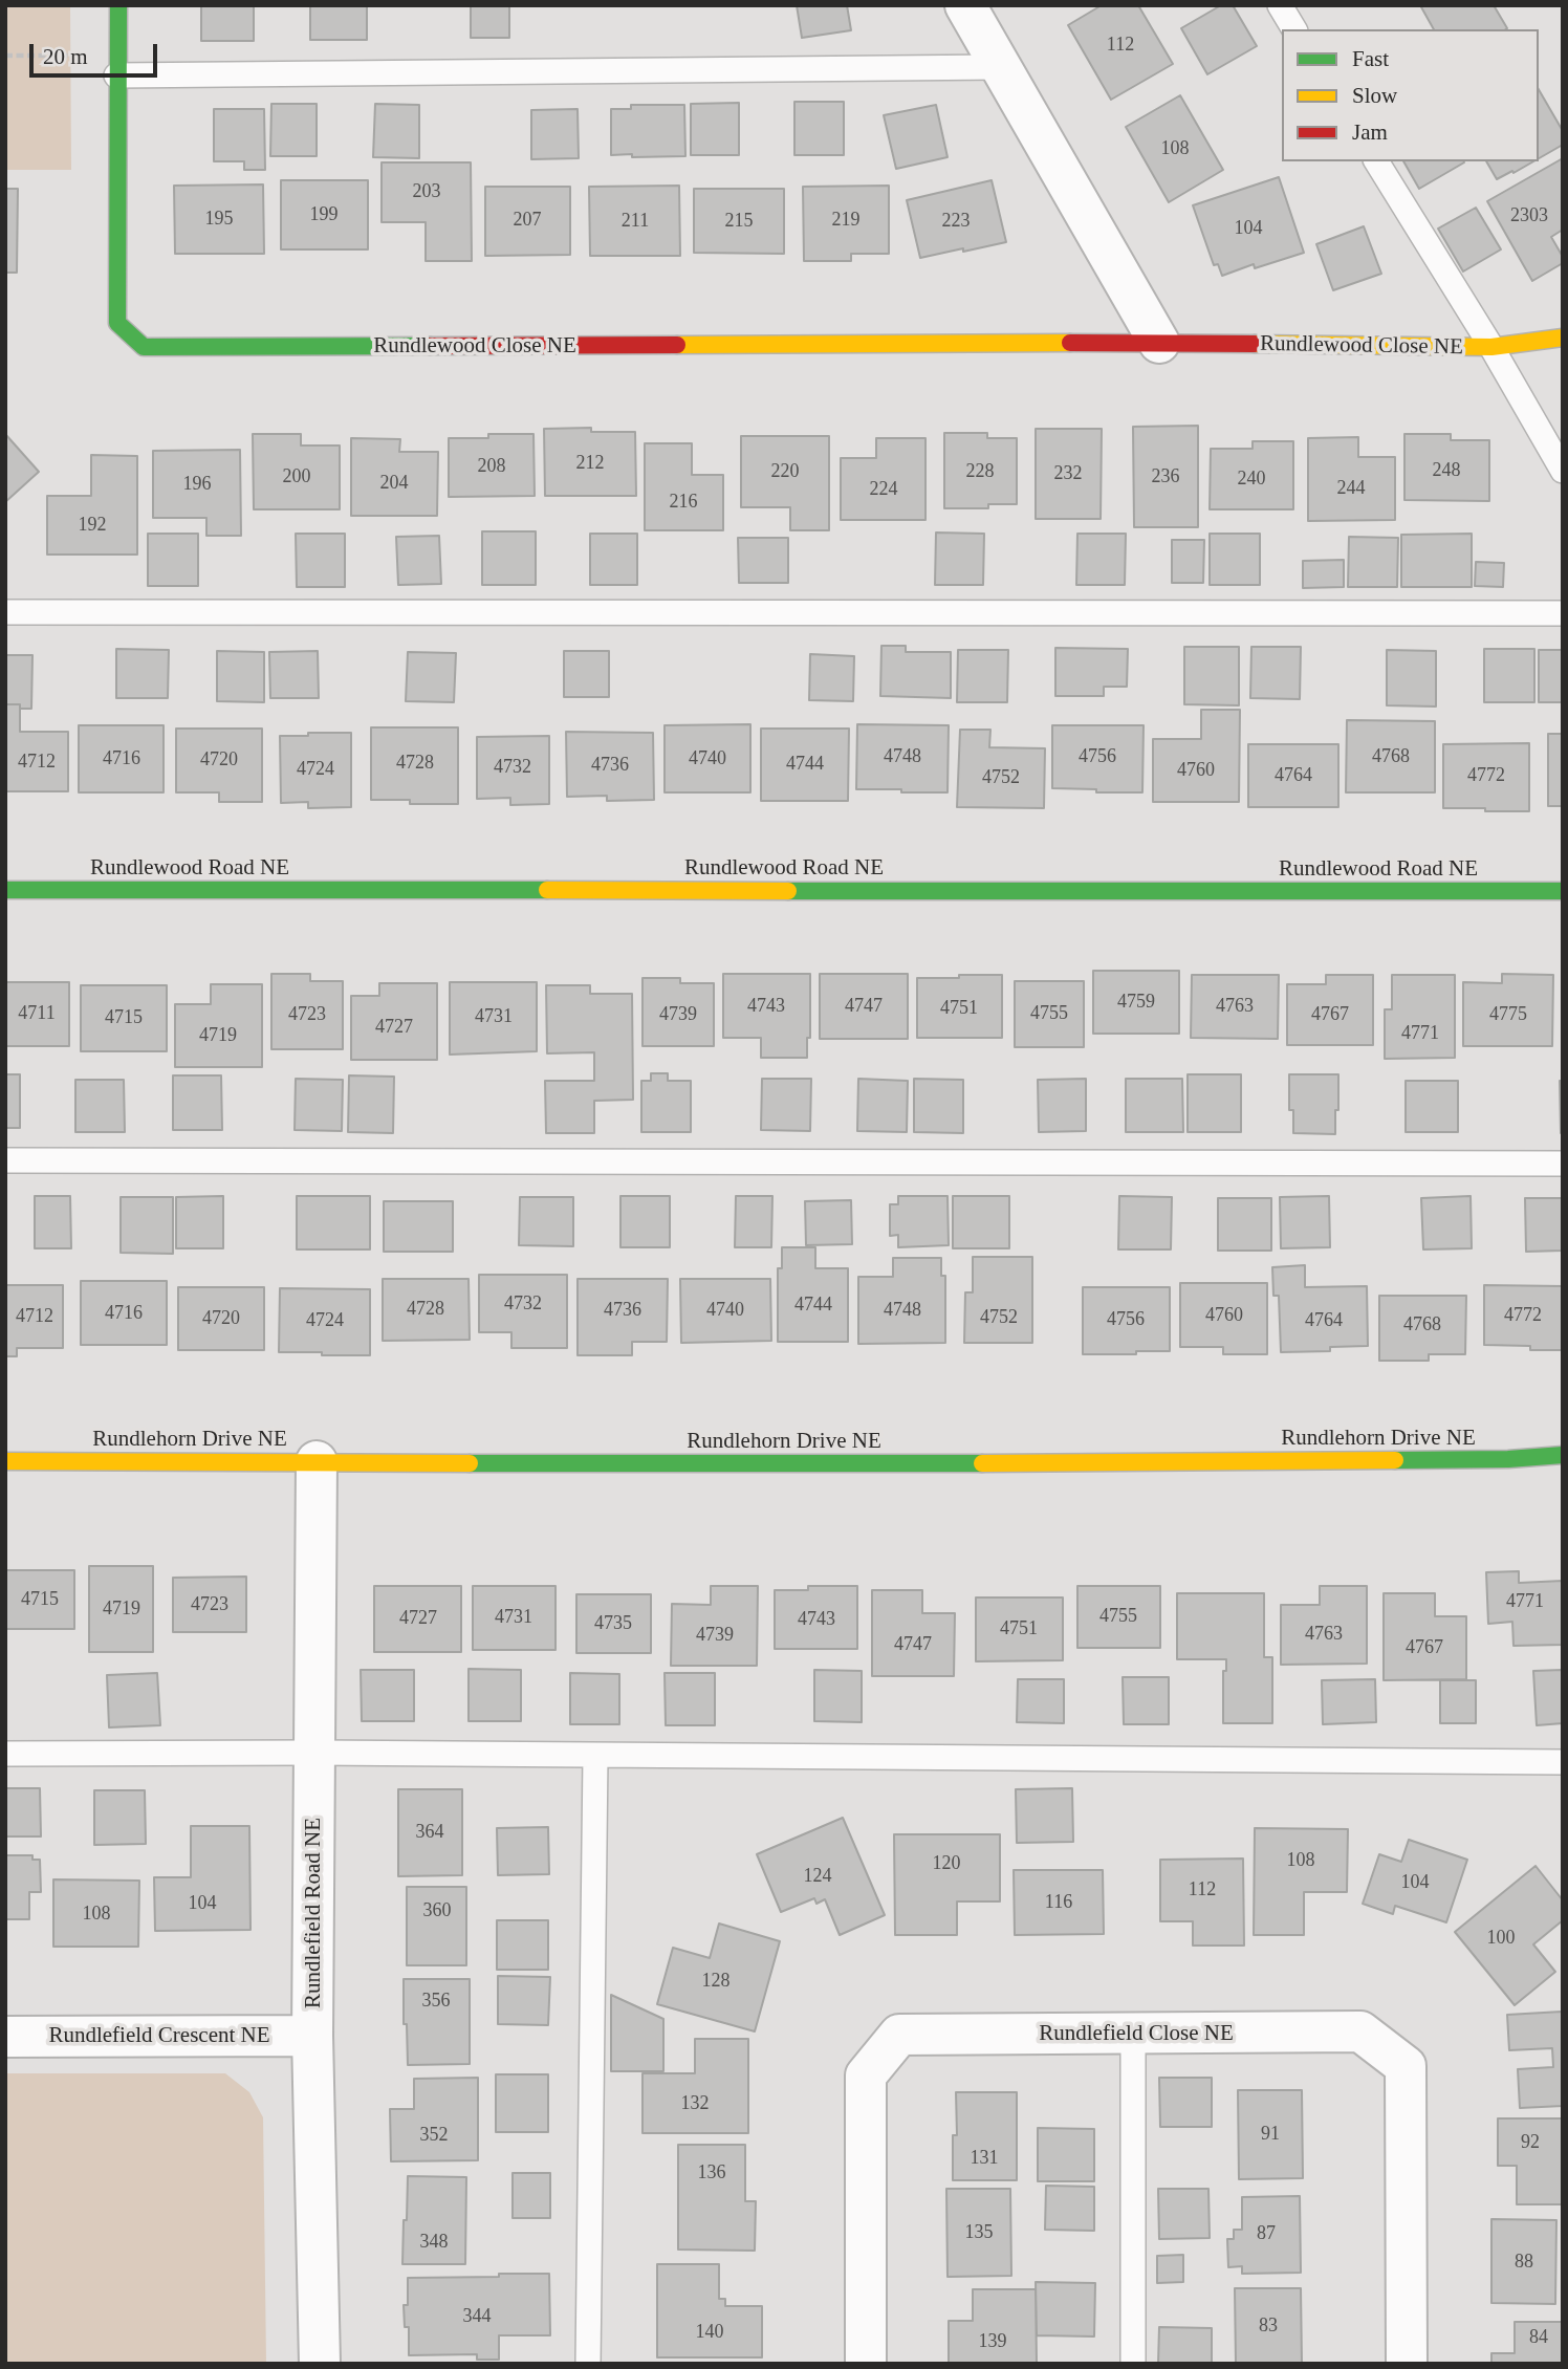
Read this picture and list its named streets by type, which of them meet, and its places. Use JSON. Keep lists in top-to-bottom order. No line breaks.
{"streets":{"street":["Rundlewood Close NE","Rundlewood Road NE","Rundlehorn Drive NE","Rundlefield Road NE","Rundlefield Close NE","Rundlefield Crescent NE"]},"crossings":[["Rundlehorn Drive NE","Rundlefield Road NE"],["Rundlefield Road NE","Rundlefield Crescent NE"]],"house_numbers":["112","108","203","199","2303","195","207","219","211","215","223","104","212","208","248","220","228","232","200","236","240","204","196","244","224","216","192","4748","4756","4768","4716","4740","4720","4712","4728","4744","4736","4732","4724","4760","4764","4772","4752","4759","4743","4747","4763","4751","4711","4755","4723","4739","4767","4775","4731","4715","4727","4771","4719","4732","4744","4728","4736","4740","4748","4716","4760","4772","4712","4752","4720","4756","4724","4764","4768","4715","4771","4723","4719","4755","4731","4727","4743","4735","4751","4763","4739","4747","4767","364","108","120","124","104","112","116","104","360","108","100","128","356","132","91","352","92","131","136","135","87","348","88","344","83","140","84","139"],"legend":["Fast","Slow","Jam"],"scale_bar":"20 m"}
